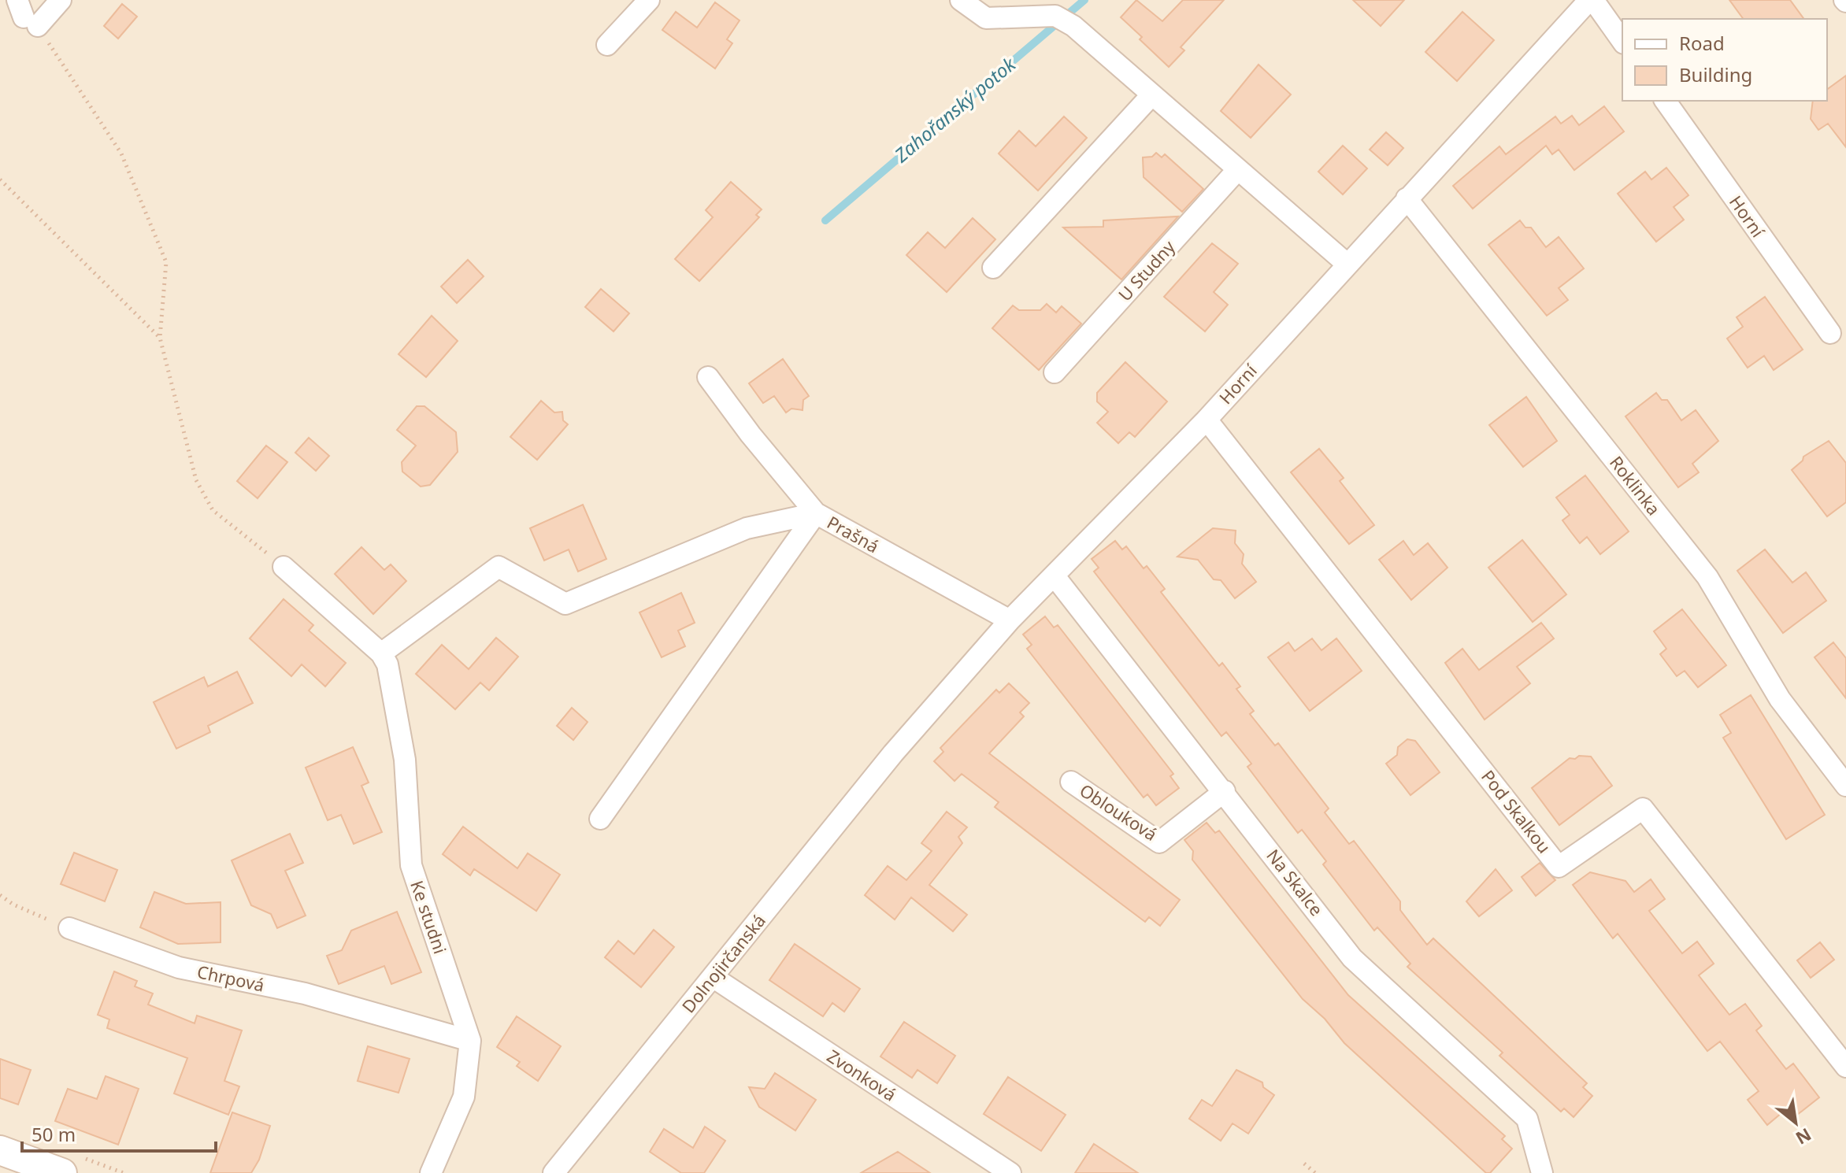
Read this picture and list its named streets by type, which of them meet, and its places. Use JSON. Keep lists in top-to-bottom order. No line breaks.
{"streets":{"street":["Horní","U Studny","Roklinka","Prašná","Pod Skalkou","Oblouková","Na Skalce","Ke studni","Dolnojirčanská","Chrpová","Zvonková"]},"crossings":[["Horní","Roklinka"],["Horní","Prašná"],["Horní","Pod Skalkou"],["Horní","Na Skalce"],["Horní","Dolnojirčanská"],["Oblouková","Na Skalce"],["Ke studni","Chrpová"],["Dolnojirčanská","Zvonková"]],"water":["Zahořanský potok"],"legend":["Road","Building"],"scale_bar":"50 m","north":"bottom right"}
